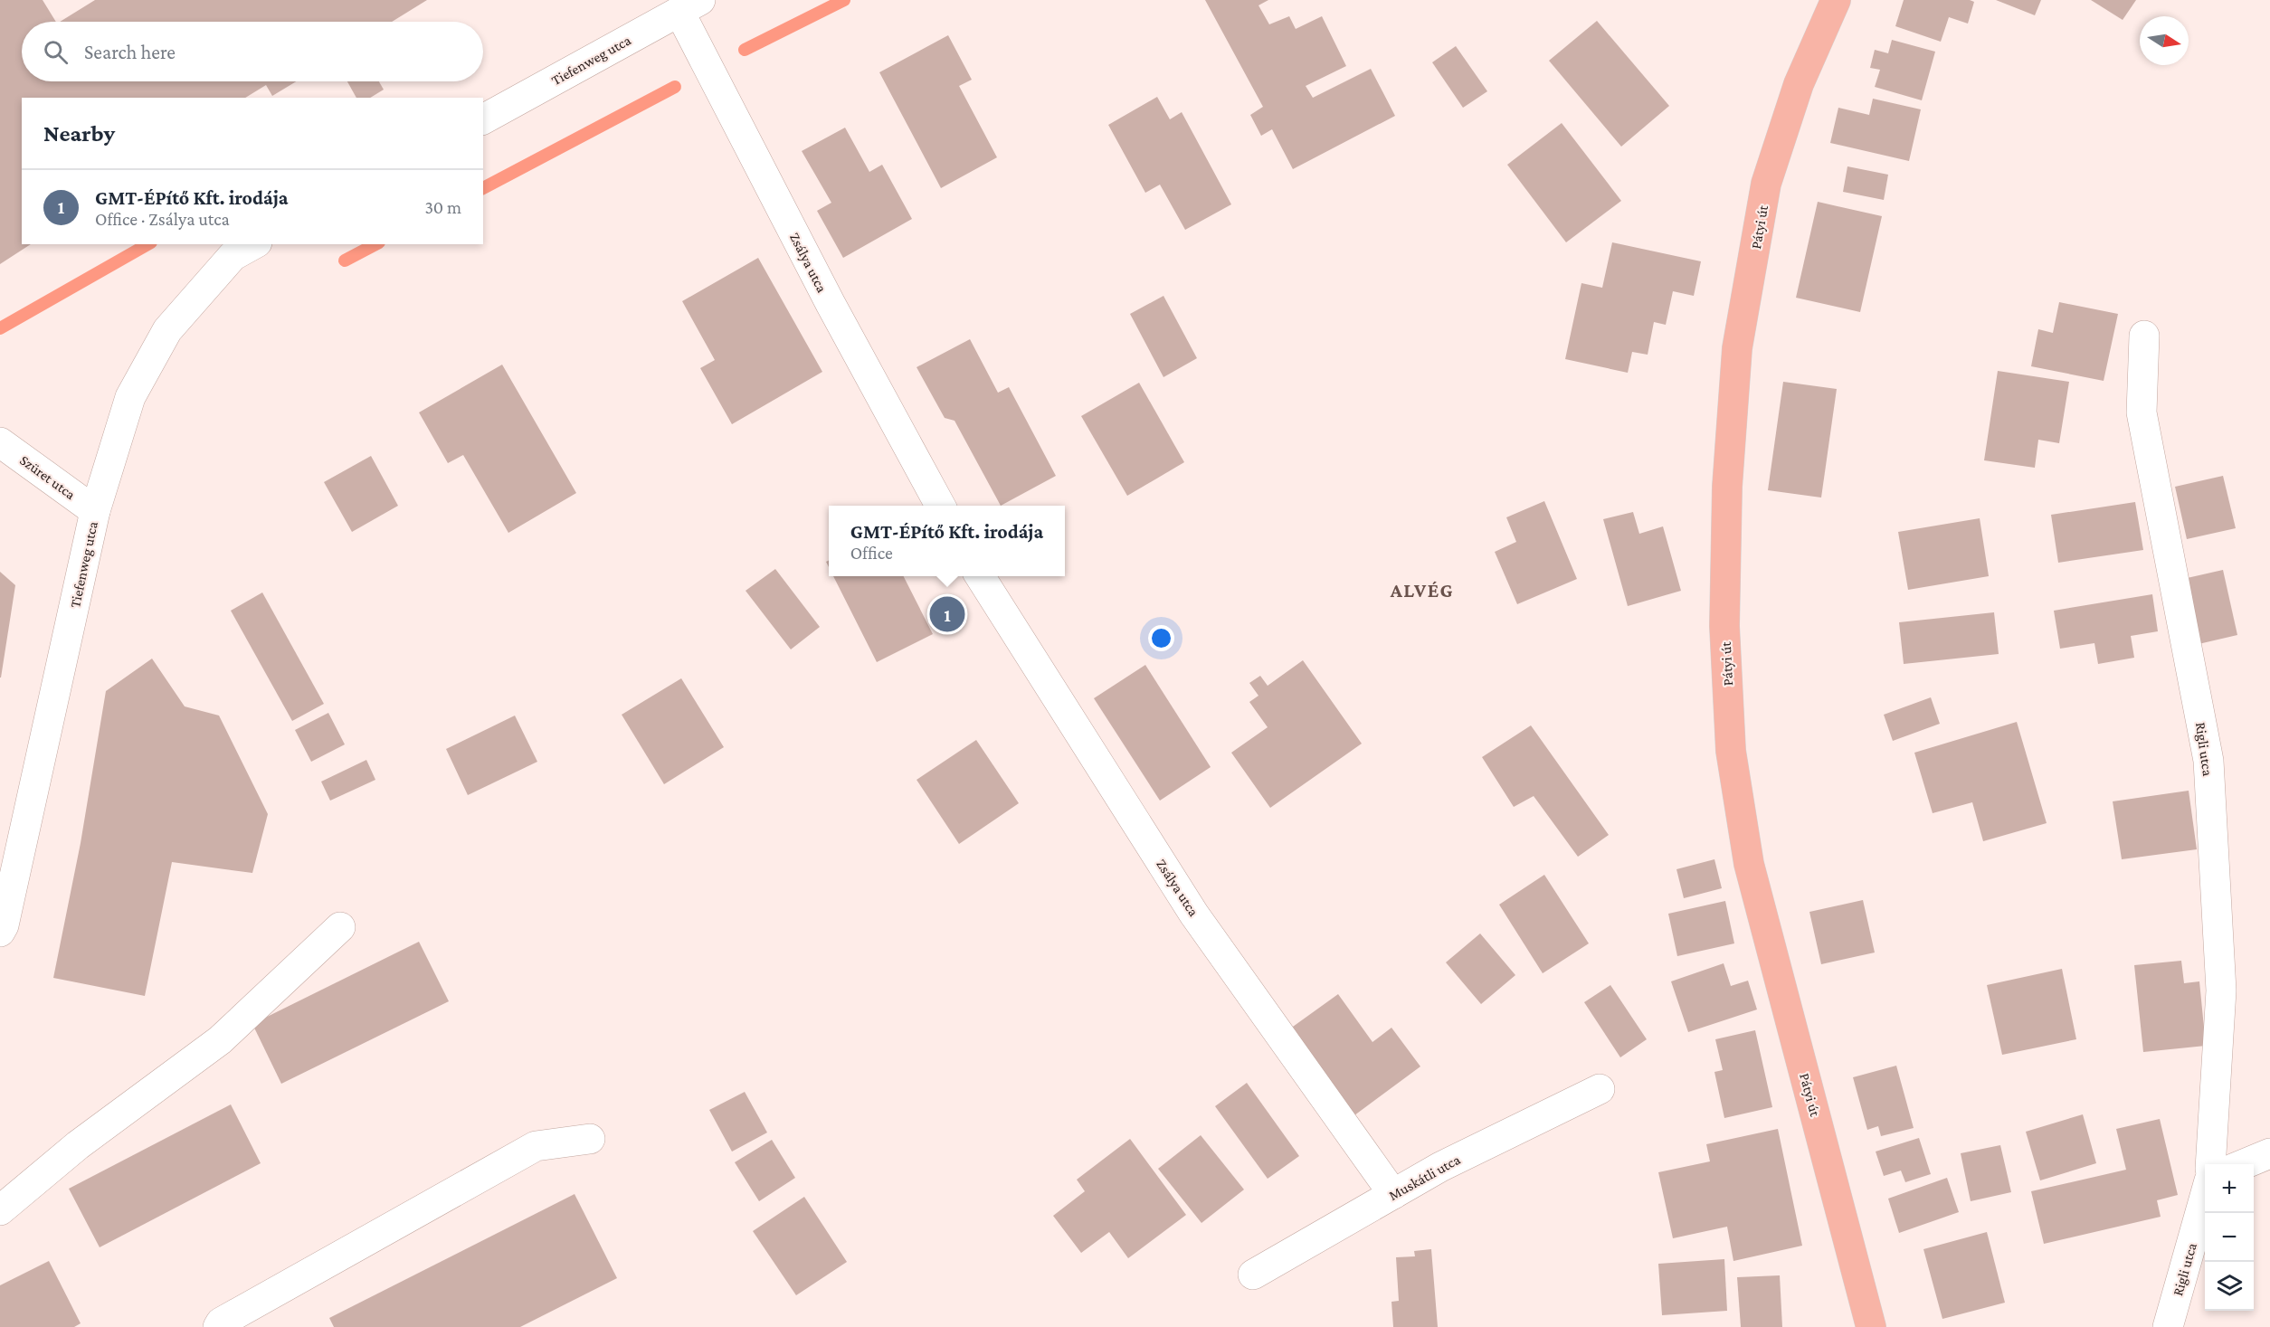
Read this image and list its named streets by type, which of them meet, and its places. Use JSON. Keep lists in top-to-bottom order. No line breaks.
{"streets":{"main road":["Pátyi út"],"street":["Tiefenweg utca","Zsálya utca","Szüret utca","Rigli utca","Muskátli utca"]},"crossings":[["Tiefenweg utca","Zsálya utca"],["Tiefenweg utca","Szüret utca"],["Zsálya utca","Muskátli utca"]],"districts":["ALVÉG"],"north":"right","page":{"search":"Search here","heading":"Nearby","list":[{"mark":"1","name":"GMT-ÉPítő Kft. irodája","note":"Office · Zsálya utca","value":"30 m"}],"popup":["GMT-ÉPítő Kft. irodája","Office"],"pins":"1","map_buttons":["+","−"]}}
